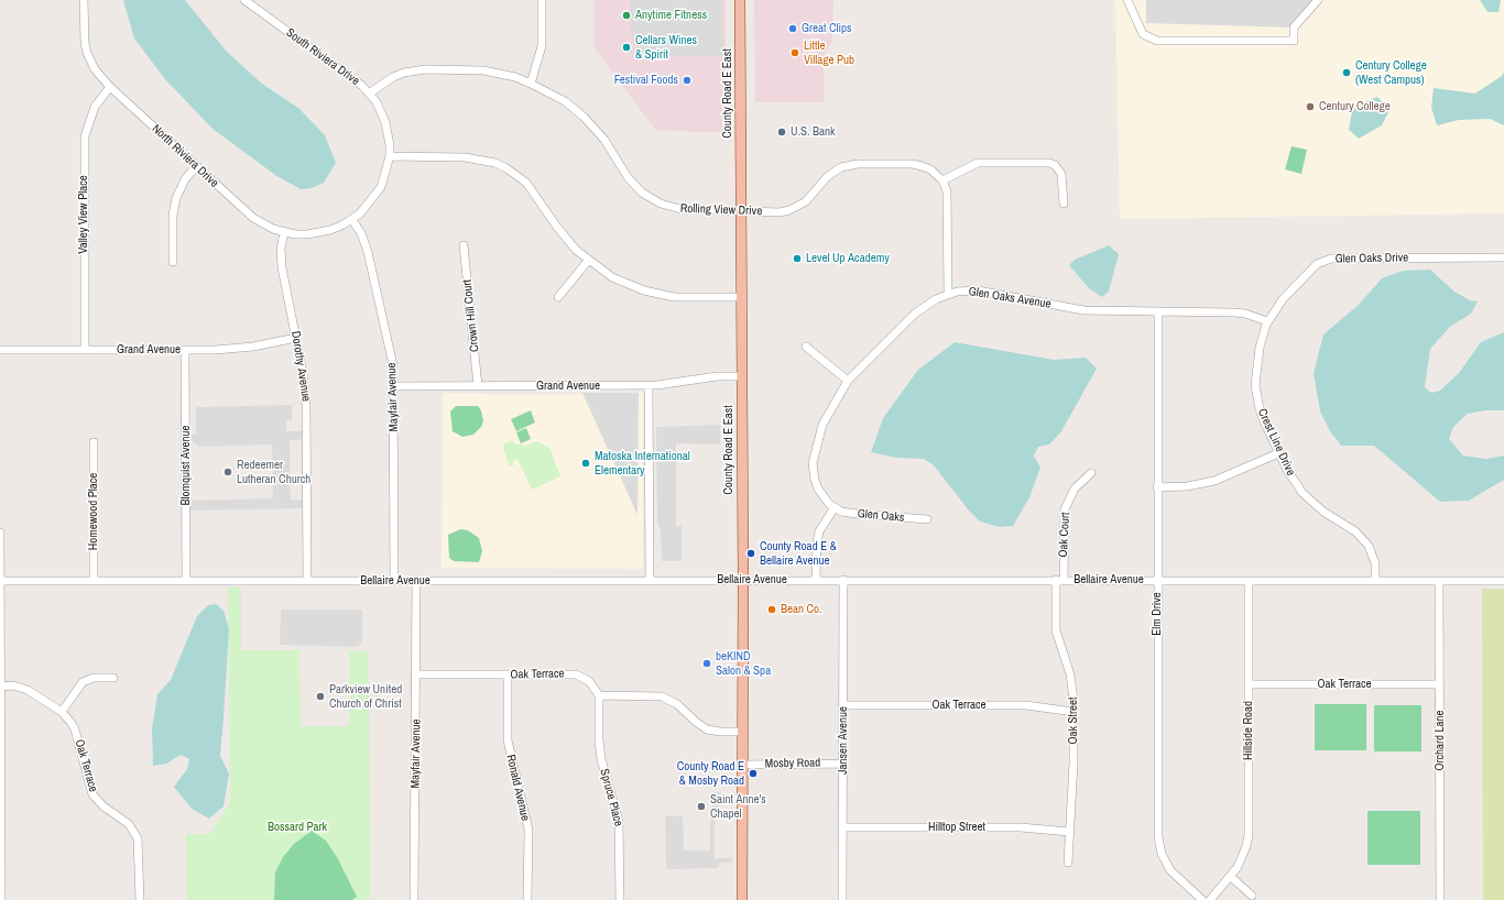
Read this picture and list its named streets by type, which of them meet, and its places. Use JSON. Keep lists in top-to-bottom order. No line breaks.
{"streets":{"main road":["County Road E East"],"street":["South Riviera Drive","North Riviera Drive","Rolling View Drive","Valley View Place","Glen Oaks Drive","Glen Oaks Avenue","Crown Hill Court","Grand Avenue","Dorothy Avenue","Mayfair Avenue","Crest Line Drive","Blomquist Avenue","Homewood Place","Glen Oaks","Oak Court","Bellaire Avenue","Elm Drive","Oak Terrace","Oak Street","Hillside Road","Jansen Avenue","Orchard Lane","Mosby Road","Ronald Avenue","Spruce Place","Hilltop Street"]},"crossings":[["South Riviera Drive","North Riviera Drive"],["South Riviera Drive","Rolling View Drive"],["South Riviera Drive","Mayfair Avenue"],["County Road E East","Rolling View Drive"],["County Road E East","Grand Avenue"],["County Road E East","Bellaire Avenue"],["County Road E East","Mosby Road"],["North Riviera Drive","Valley View Place"],["North Riviera Drive","Dorothy Avenue"],["North Riviera Drive","Mayfair Avenue"],["Valley View Place","Grand Avenue"],["Glen Oaks Drive","Glen Oaks Avenue"],["Glen Oaks Drive","Crest Line Drive"],["Glen Oaks Avenue","Crest Line Drive"],["Glen Oaks Avenue","Glen Oaks"],["Glen Oaks Avenue","Elm Drive"],["Crown Hill Court","Grand Avenue"],["Grand Avenue","Dorothy Avenue"],["Grand Avenue","Mayfair Avenue"],["Grand Avenue","Blomquist Avenue"],["Dorothy Avenue","Bellaire Avenue"],["Mayfair Avenue","Bellaire Avenue"],["Mayfair Avenue","Oak Terrace"],["Crest Line Drive","Bellaire Avenue"],["Blomquist Avenue","Bellaire Avenue"],["Homewood Place","Bellaire Avenue"],["Oak Court","Bellaire Avenue"],["Oak Court","Oak Street"],["Bellaire Avenue","Elm Drive"],["Bellaire Avenue","Oak Street"],["Bellaire Avenue","Hillside Road"],["Bellaire Avenue","Jansen Avenue"],["Bellaire Avenue","Orchard Lane"],["Oak Terrace","Oak Street"],["Oak Terrace","Hillside Road"],["Oak Terrace","Jansen Avenue"],["Oak Terrace","Orchard Lane"],["Oak Terrace","Ronald Avenue"],["Oak Terrace","Spruce Place"],["Oak Street","Hilltop Street"],["Jansen Avenue","Mosby Road"],["Jansen Avenue","Hilltop Street"]],"parks":["Bossard Park"],"places":["Anytime Fitness","Great Clips","Cellars Wines & Spirit","Little Village Pub","Century College (West Campus)","Festival Foods","Century College","U.S. Bank","Level Up Academy","Matoska International Elementary","Redeemer Lutheran Church","County Road E & Bellaire Avenue","Bean Co.","beKIND Salon & Spa","Parkview United Church of Christ","County Road E & Mosby Road","Saint Anne's Chapel"]}
